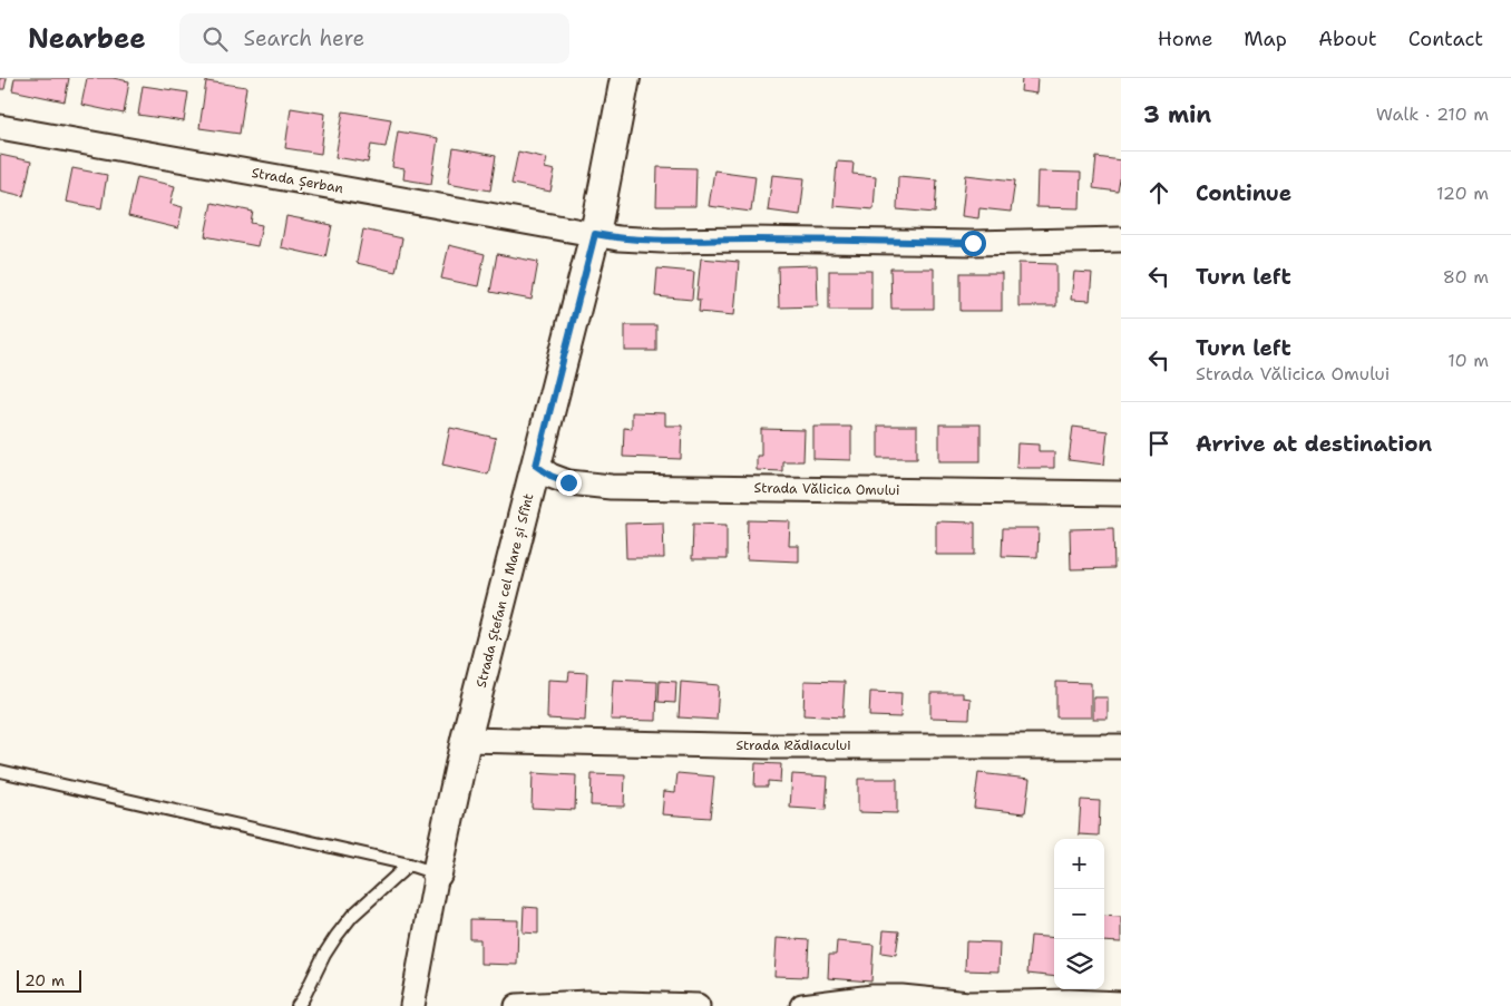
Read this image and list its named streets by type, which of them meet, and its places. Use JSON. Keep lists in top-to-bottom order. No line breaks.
{"streets":{"street":["Strada Șerban","Strada Vălicica Omului","Strada Ștefan cel Mare și Sfînt","Strada Rădiacului"]},"crossings":[["Strada Șerban","Strada Ștefan cel Mare și Sfînt"],["Strada Vălicica Omului","Strada Ștefan cel Mare și Sfînt"],["Strada Ștefan cel Mare și Sfînt","Strada Rădiacului"]],"scale_bar":"20 m","page":{"header":"Nearbee","search":"Search here","nav":["Home","Map","About","Contact"],"heading":["3 min","Walk · 210 m"],"list":[["Continue","120 m"],["Turn left","80 m"],["Turn left","Strada Vălicica Omului","10 m"],"Arrive at destination"],"map_buttons":["+","−"],"scale":"20 m"}}
